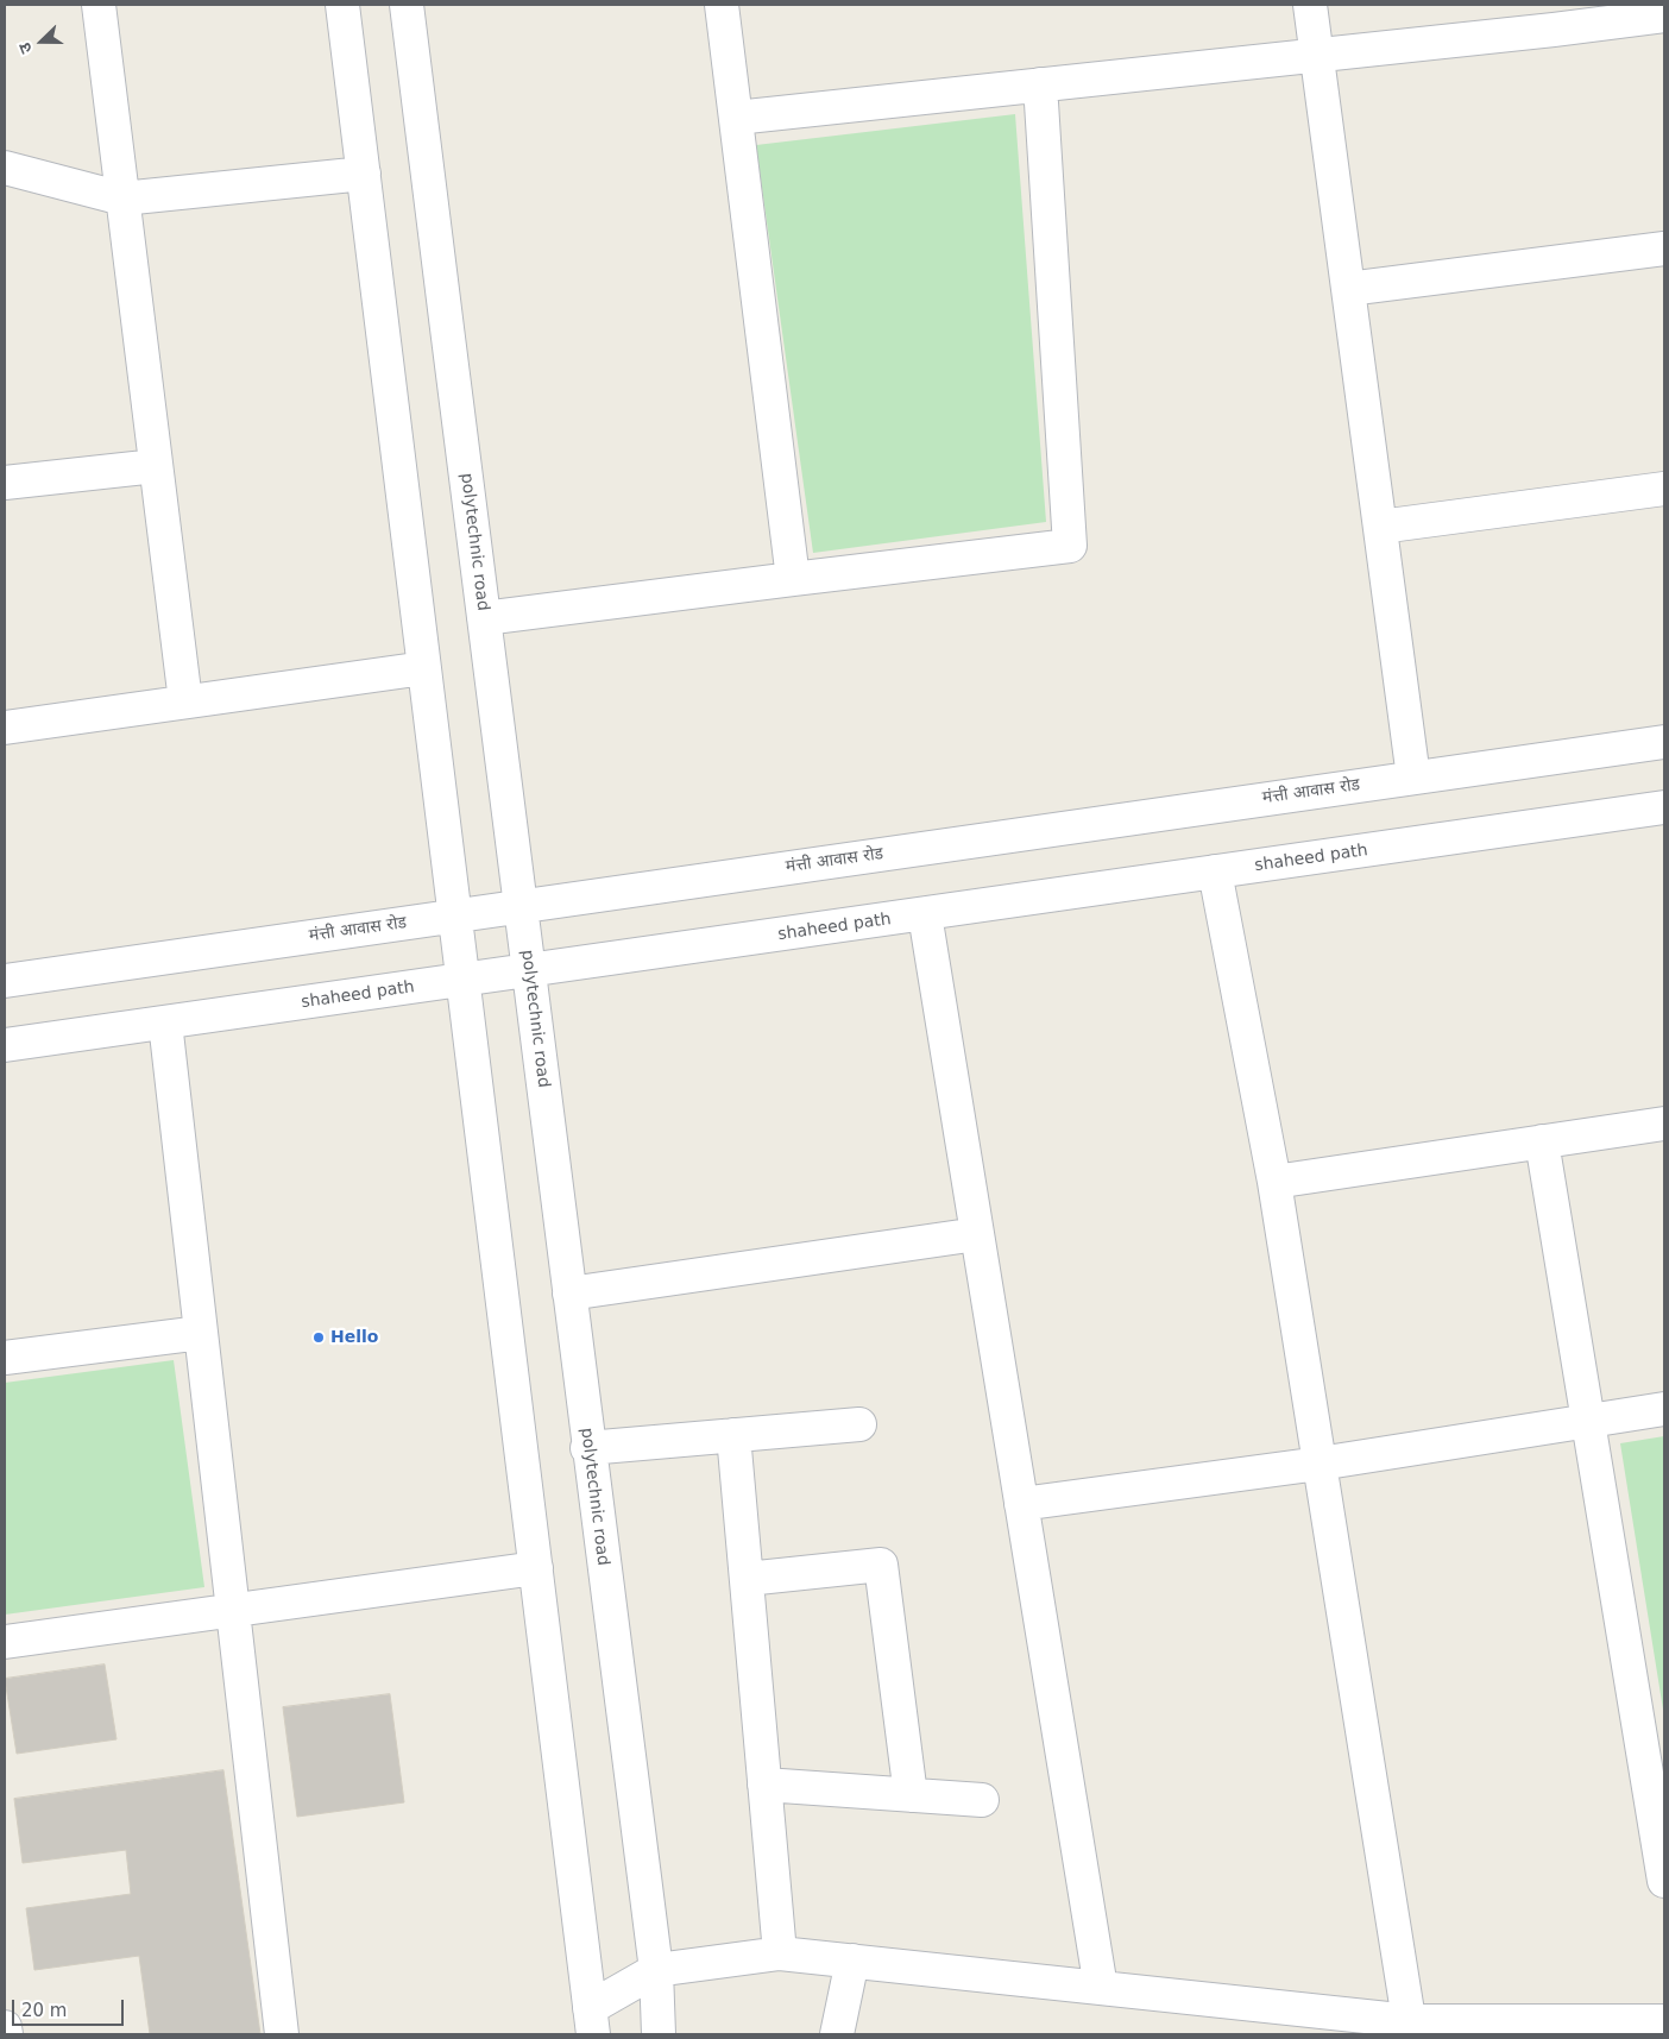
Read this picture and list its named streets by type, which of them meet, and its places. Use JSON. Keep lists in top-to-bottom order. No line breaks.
{"streets":{"street":["polytechnic road","मंत्ती आवास रोड","shaheed path"]},"crossings":[["polytechnic road","मंत्ती आवास रोड"],["polytechnic road","shaheed path"]],"places":["Hello"],"scale_bar":"20 m","north":"left"}
